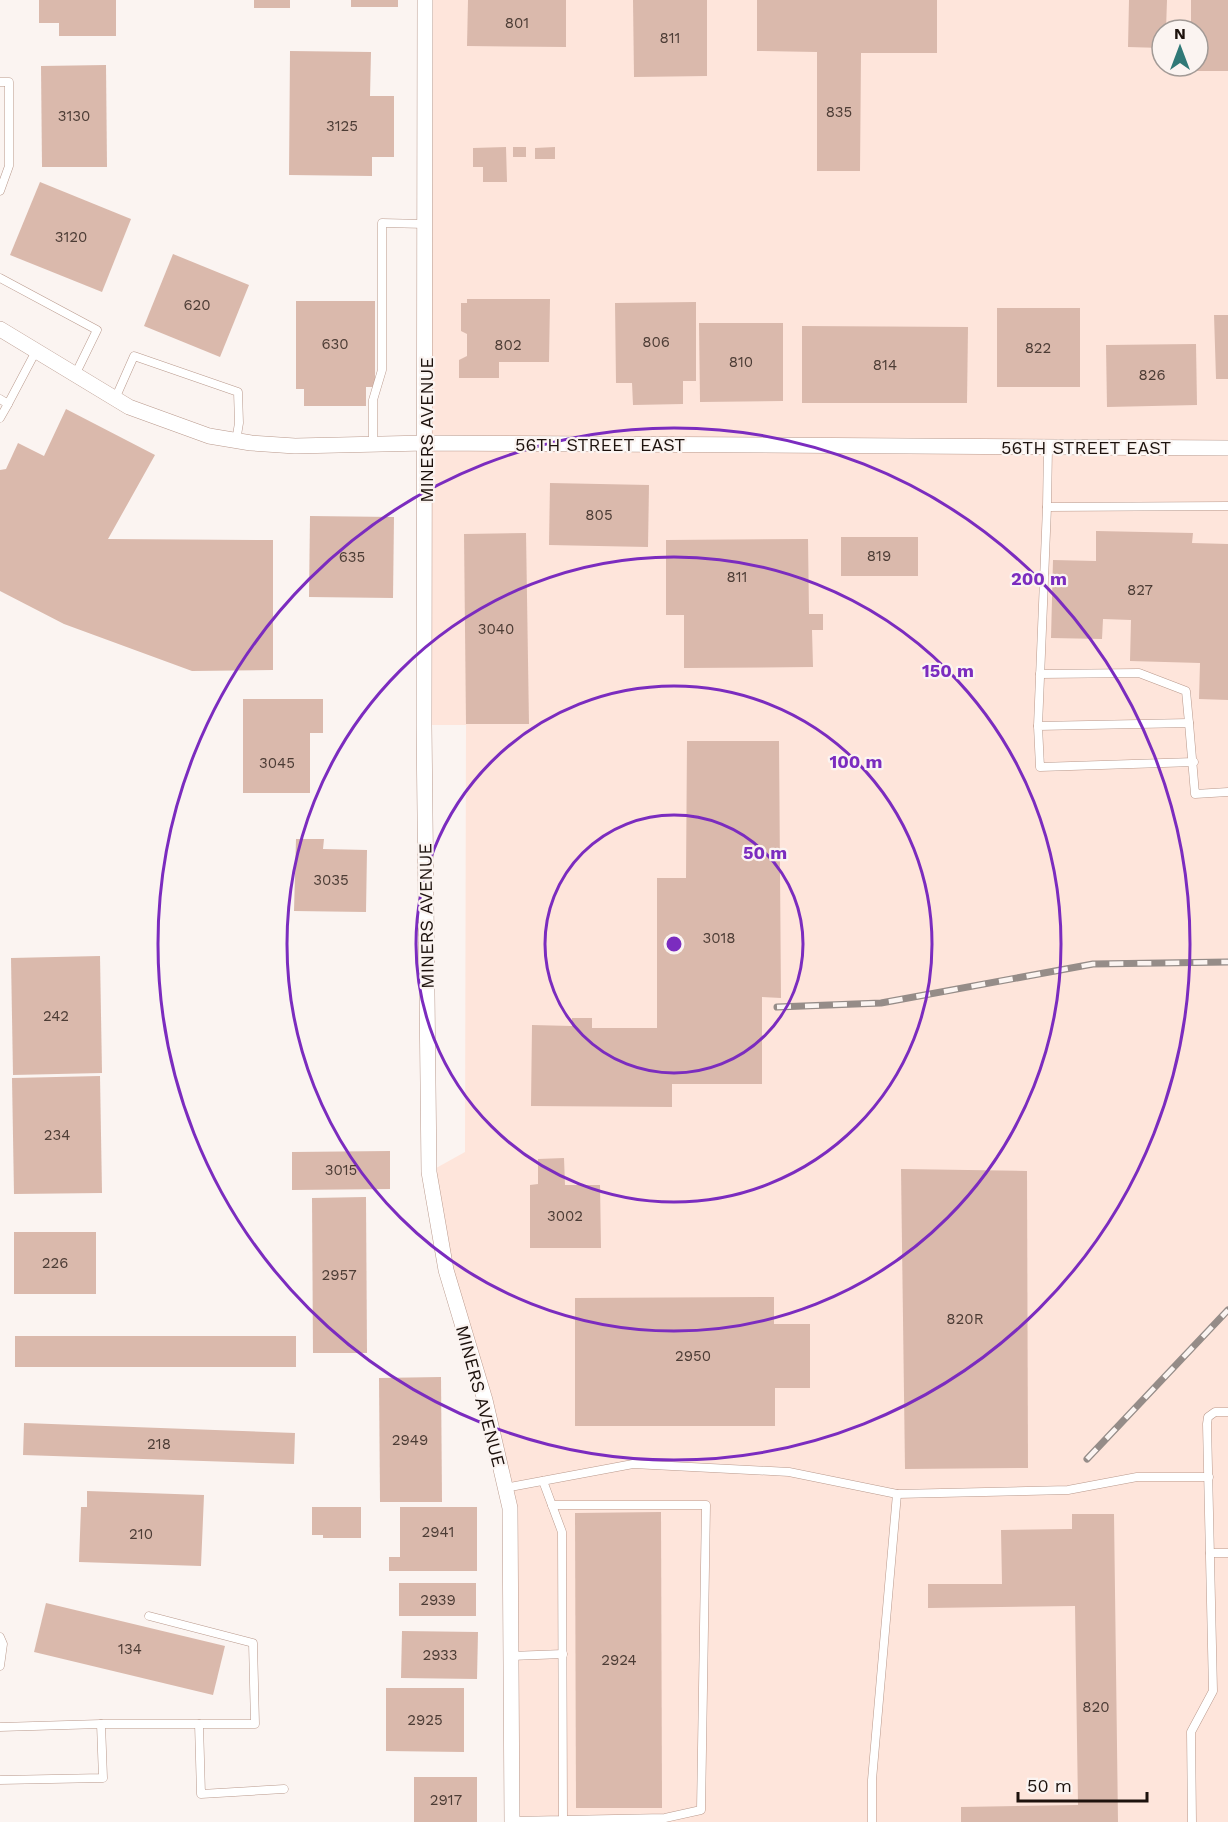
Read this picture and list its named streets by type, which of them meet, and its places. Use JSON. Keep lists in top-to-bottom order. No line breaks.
{"streets":{"street":["MINERS AVENUE","56TH STREET EAST"]},"crossings":[["MINERS AVENUE","56TH STREET EAST"]],"house_numbers":["801","811","835","3130","3125","3120","620","806","630","802","822","810","814","826","805","819","635","811","827","3040","3045","3035","3018","242","234","3015","3002","226","2957","820R","2950","2949","218","2941","210","2939","134","2933","2924","820","2925","2917"],"scale_bar":"50 m","north":"top","rings":["200 m","150 m","100 m","50 m"]}
